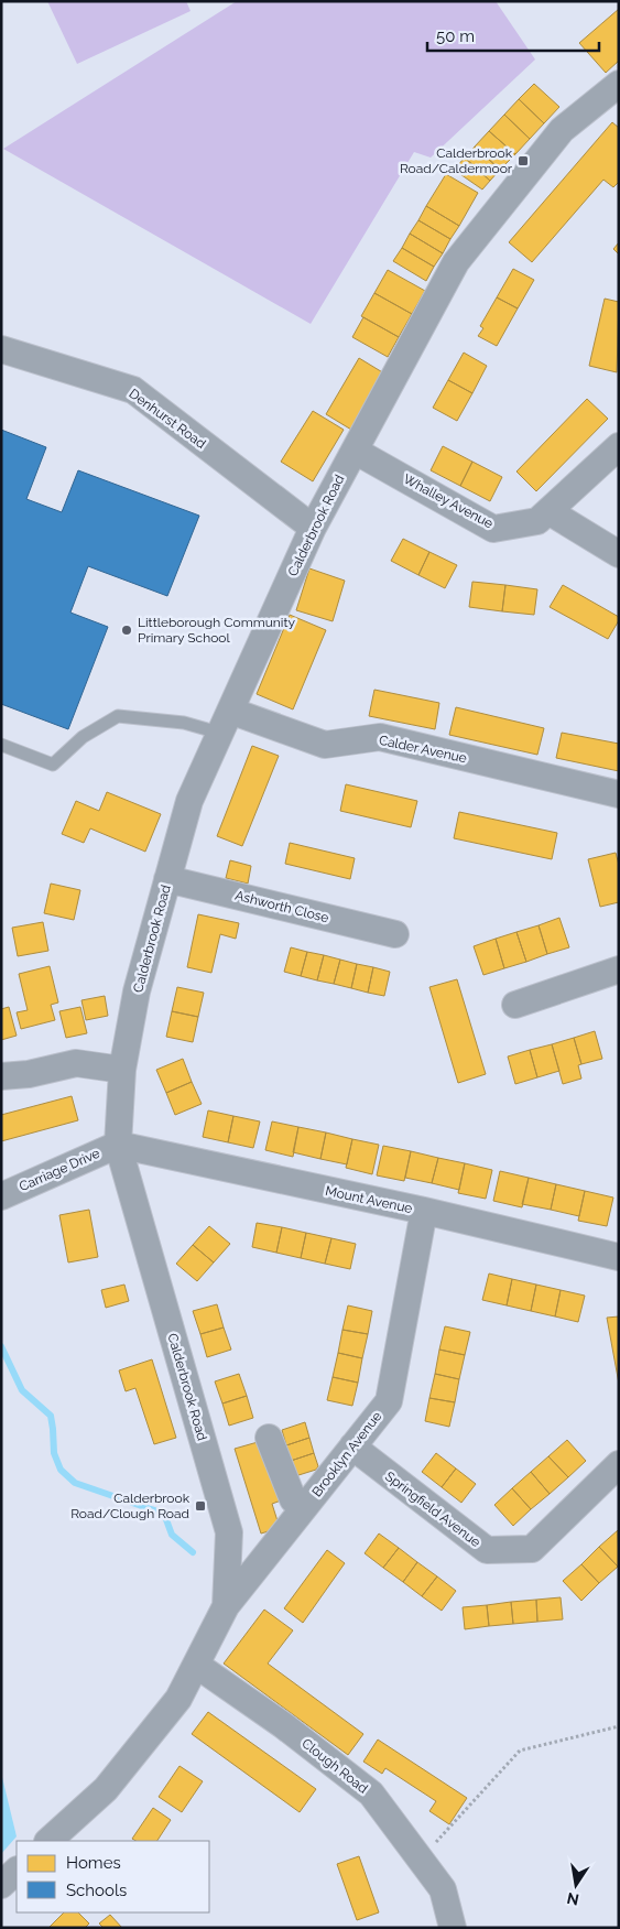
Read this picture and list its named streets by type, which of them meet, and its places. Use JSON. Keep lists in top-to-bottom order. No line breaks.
{"streets":{"street":["Denhurst Road","Whalley Avenue","Calderbrook Road","Calder Avenue","Ashworth Close","Carriage Drive","Mount Avenue","Brooklyn Avenue","Springfield Avenue","Clough Road"]},"crossings":[["Denhurst Road","Calderbrook Road"],["Whalley Avenue","Calderbrook Road"],["Calderbrook Road","Calder Avenue"],["Calderbrook Road","Ashworth Close"],["Calderbrook Road","Carriage Drive"],["Calderbrook Road","Mount Avenue"],["Calderbrook Road","Brooklyn Avenue"],["Calderbrook Road","Clough Road"],["Carriage Drive","Mount Avenue"],["Mount Avenue","Brooklyn Avenue"],["Brooklyn Avenue","Springfield Avenue"]],"places":{"transit":["Calderbrook Road/Caldermoor","Calderbrook Road/Clough Road"],"other":["Littleborough Community Primary School"]},"legend":["Homes","Schools"],"scale_bar":"50 m","north":"bottom"}
